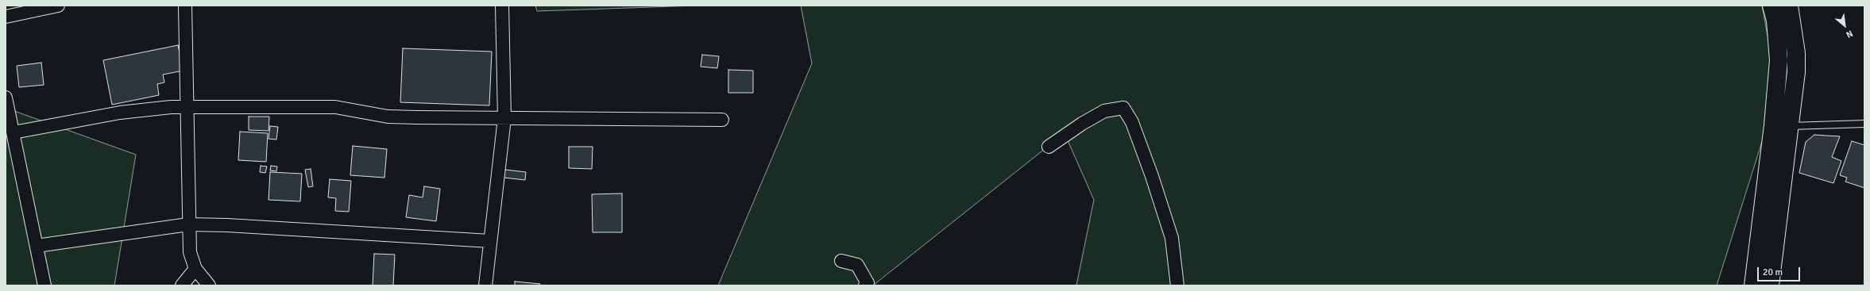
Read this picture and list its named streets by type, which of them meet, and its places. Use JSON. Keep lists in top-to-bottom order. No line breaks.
{"scale_bar":"20 m","north":"bottom right"}
